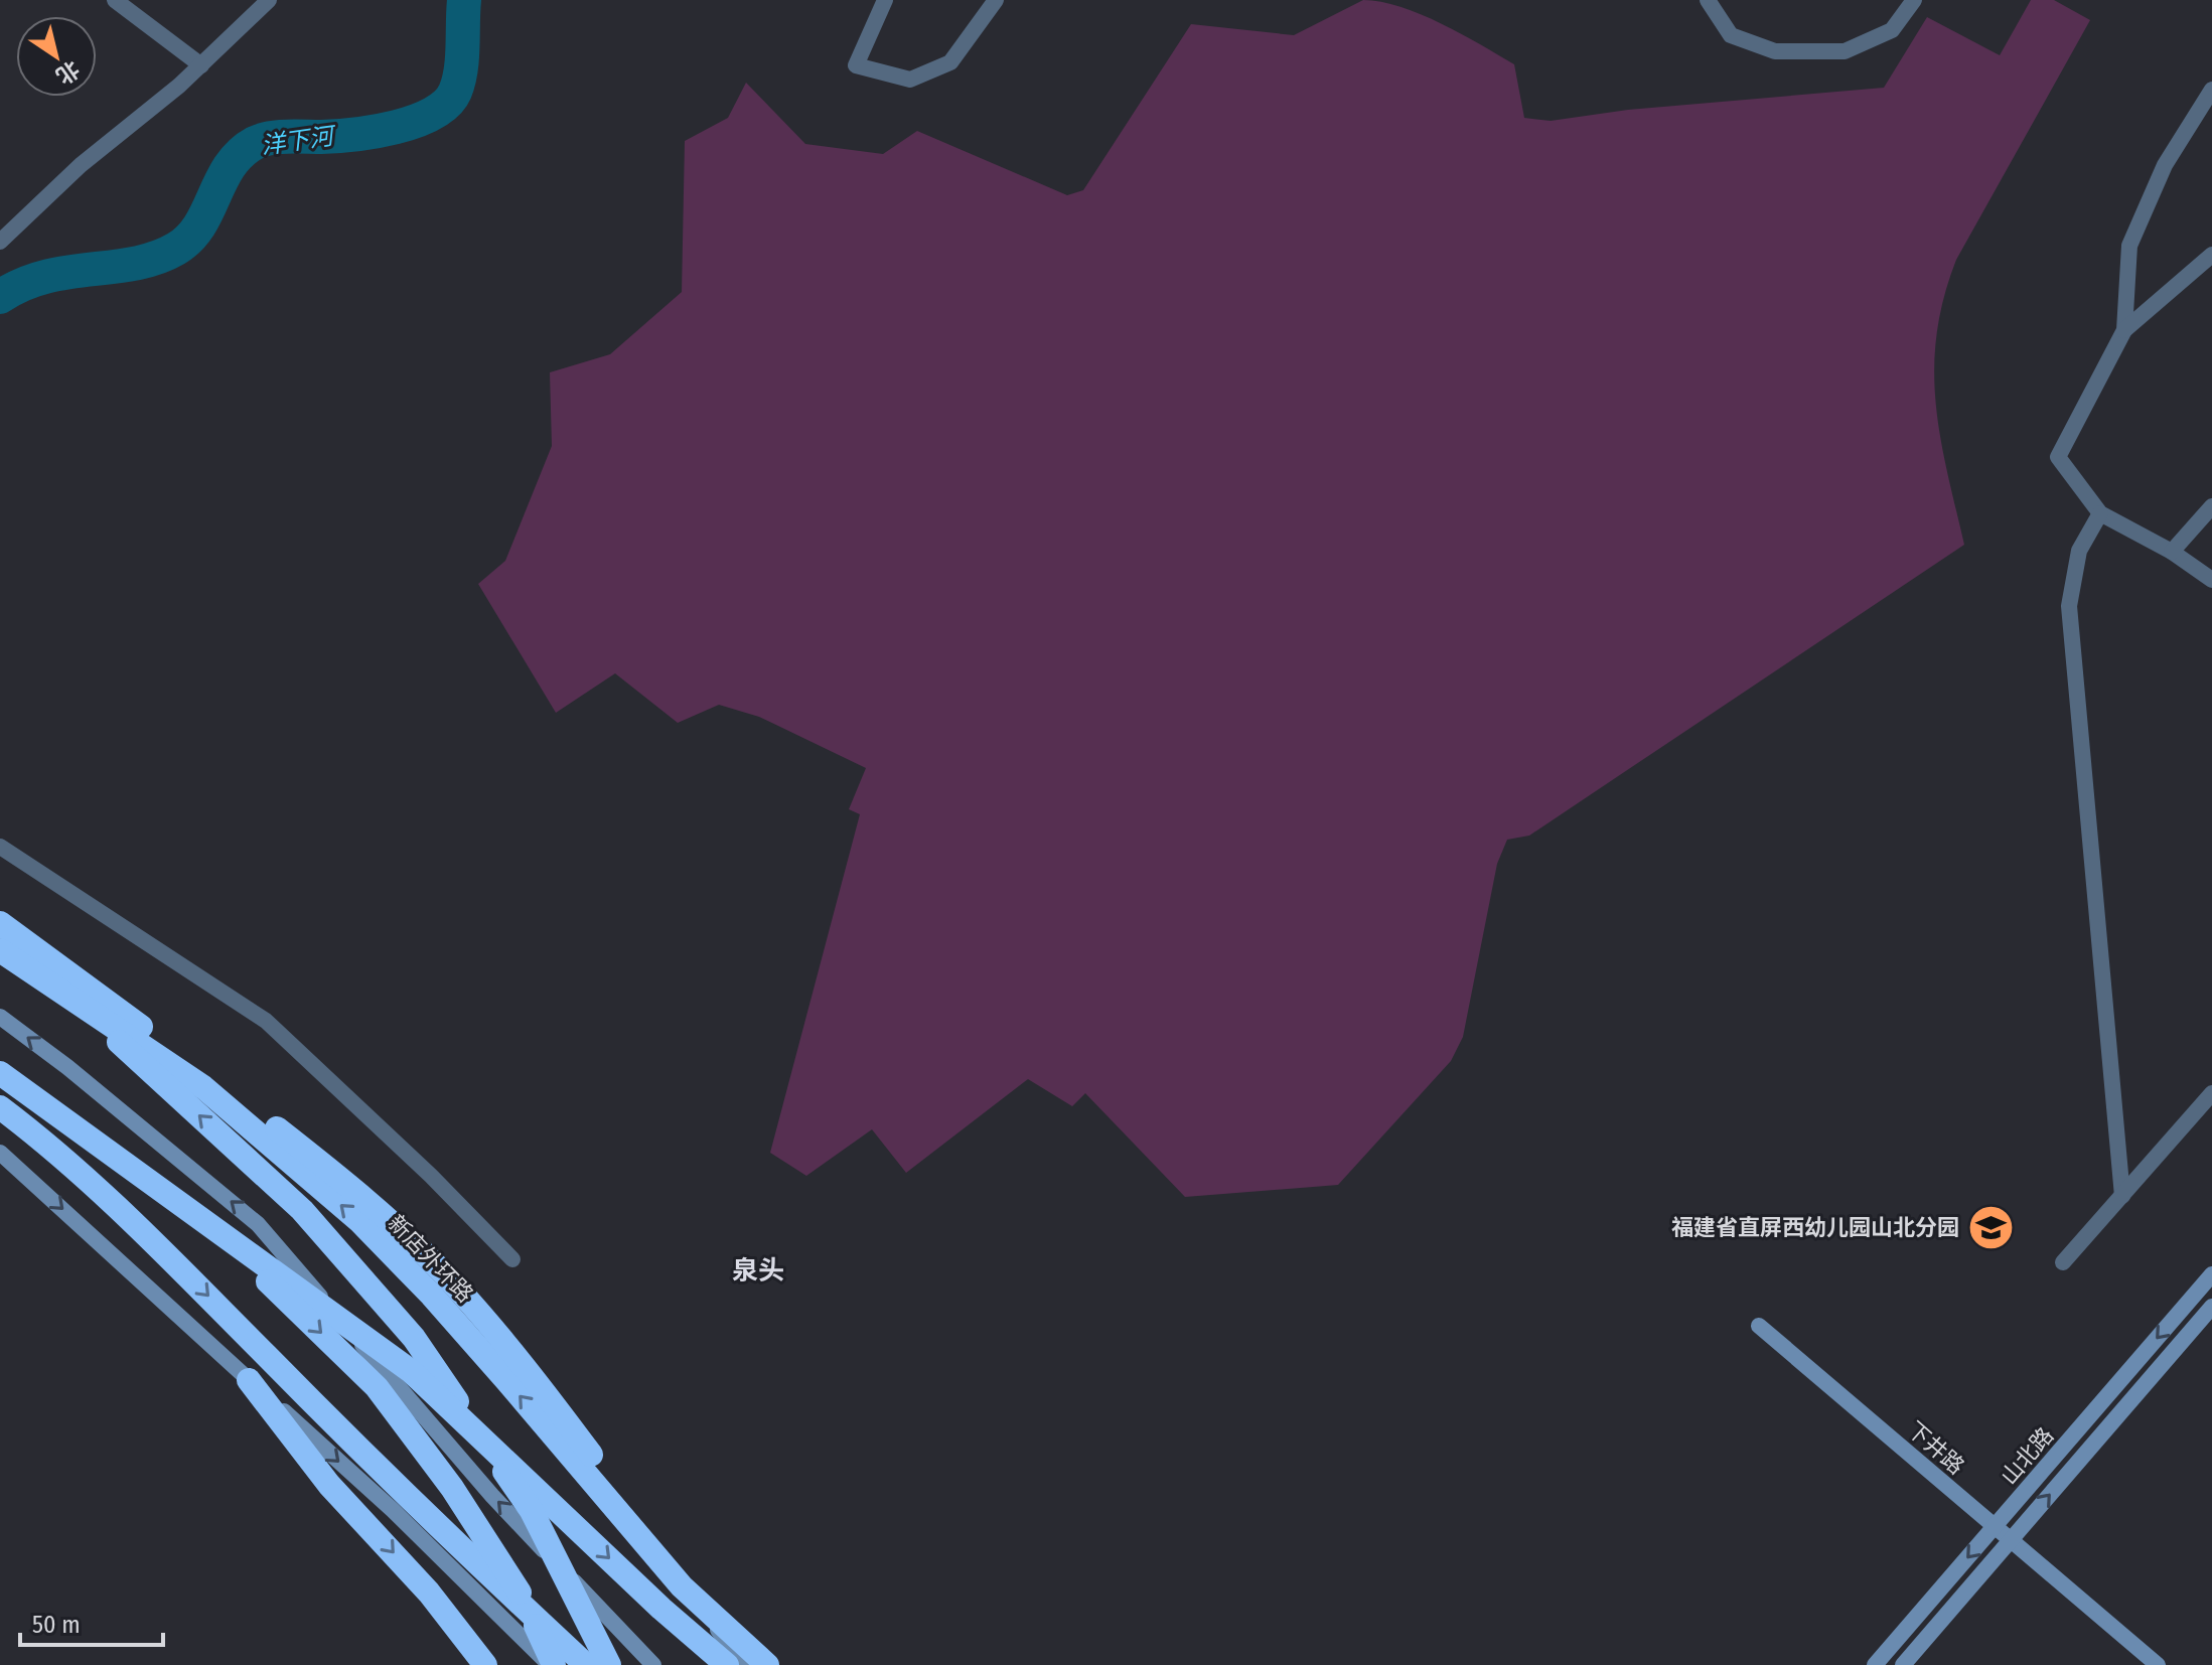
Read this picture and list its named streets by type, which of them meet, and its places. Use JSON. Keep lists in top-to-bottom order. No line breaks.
{"streets":{"highway":["新店外环路"],"main road":["下井路","山北路"]},"crossings":[["下井路","山北路"]],"districts":["泉头"],"water":["洋下河"],"places":{"school or university":["福建省直屏西幼儿园山北分园"]},"scale_bar":"50 m","north":"bottom right"}
